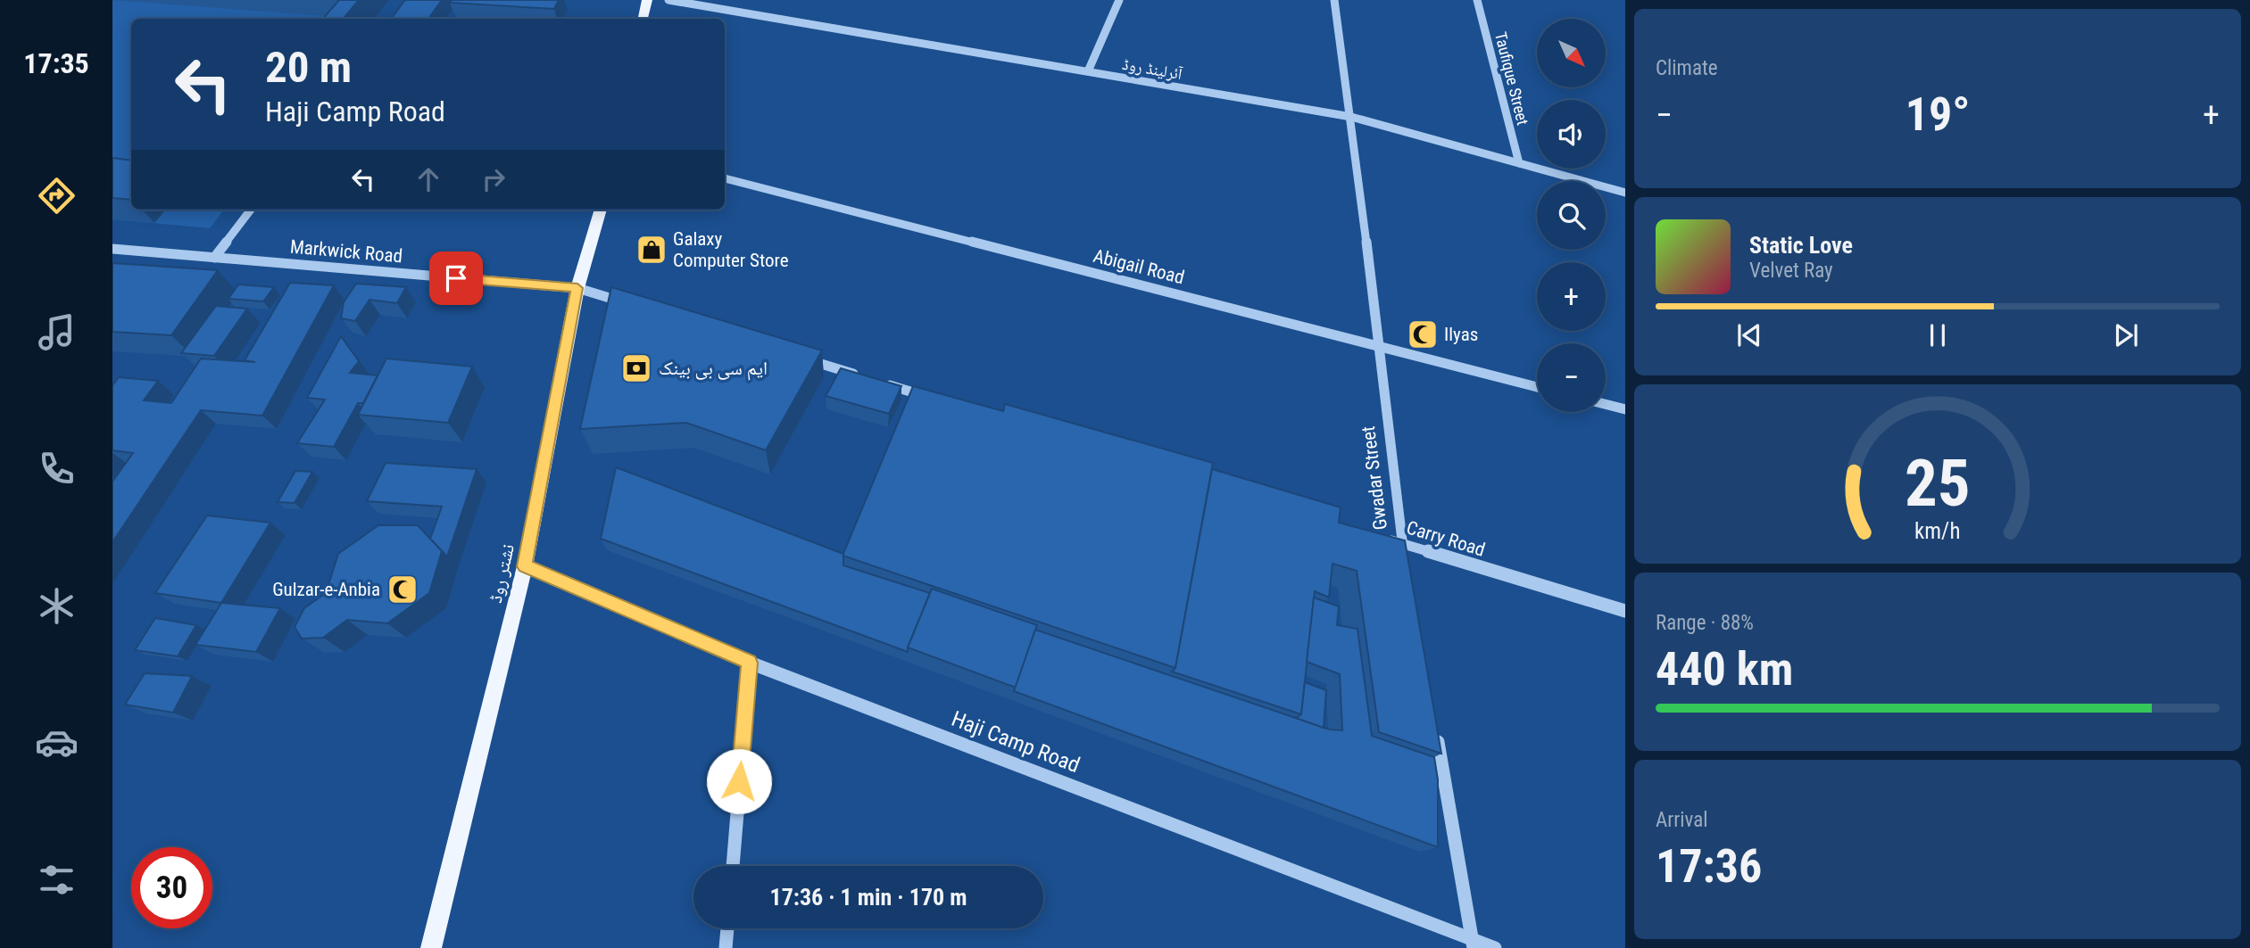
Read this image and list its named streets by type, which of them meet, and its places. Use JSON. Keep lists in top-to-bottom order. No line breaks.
{"streets":{"main road":["نشتر روڈ"],"street":["آئرلینڈ روڈ","Taufique Street","Markwick Road","Abigail Road","Gwadar Street","Carry Road","Haji Camp Road"]},"crossings":[["آئرلینڈ روڈ","Taufique Street"],["آئرلینڈ روڈ","Gwadar Street"],["Markwick Road","نشتر روڈ"],["Abigail Road","Gwadar Street"],["Gwadar Street","Carry Road"],["نشتر روڈ","Haji Camp Road"]],"places":{"shop":["Galaxy Computer Store"],"mosque":["Ilyas","Gulzar-e-Anbia"],"bank":["ایم سی بی بینک"]},"north":"bottom right","page":{"tabs":"17:35","tile":["Climate",["Range · 88%","440 km"],["Arrival","17:36"]],"map_buttons":["+","−"],"turn":["20 m","Haji Camp Road"],"heat":["−","19°","+"],"song":["Static Love","Velvet Ray"],"limit":"30","trip":"17:36 · 1 min · 170 m","gauge":["25","km/h"]}}
